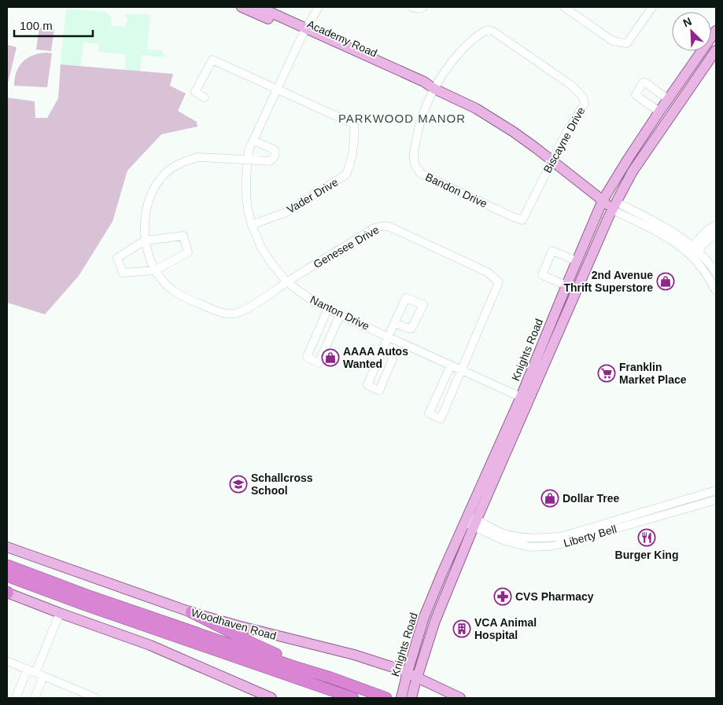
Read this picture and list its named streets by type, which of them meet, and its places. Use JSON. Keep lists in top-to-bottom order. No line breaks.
{"streets":{"highway":["Woodhaven Road"],"main road":["Academy Road","Knights Road"],"street":["Biscayne Drive","Bandon Drive","Vader Drive","Genesee Drive","Nanton Drive","Liberty Bell"]},"crossings":[["Academy Road","Biscayne Drive"],["Academy Road","Bandon Drive"],["Academy Road","Nanton Drive"],["Academy Road","Knights Road"],["Biscayne Drive","Bandon Drive"],["Vader Drive","Nanton Drive"],["Genesee Drive","Nanton Drive"],["Nanton Drive","Knights Road"],["Knights Road","Liberty Bell"],["Knights Road","Woodhaven Road"]],"districts":["PARKWOOD MANOR"],"places":{"shop":["2nd Avenue Thrift Superstore","AAAA Autos Wanted","Dollar Tree"],"supermarket":["Franklin Market Place"],"school or university":["Schallcross School"],"restaurant":["Burger King"],"pharmacy":["CVS Pharmacy"],"building":["VCA Animal Hospital"]},"scale_bar":"100 m","north":"top left"}
